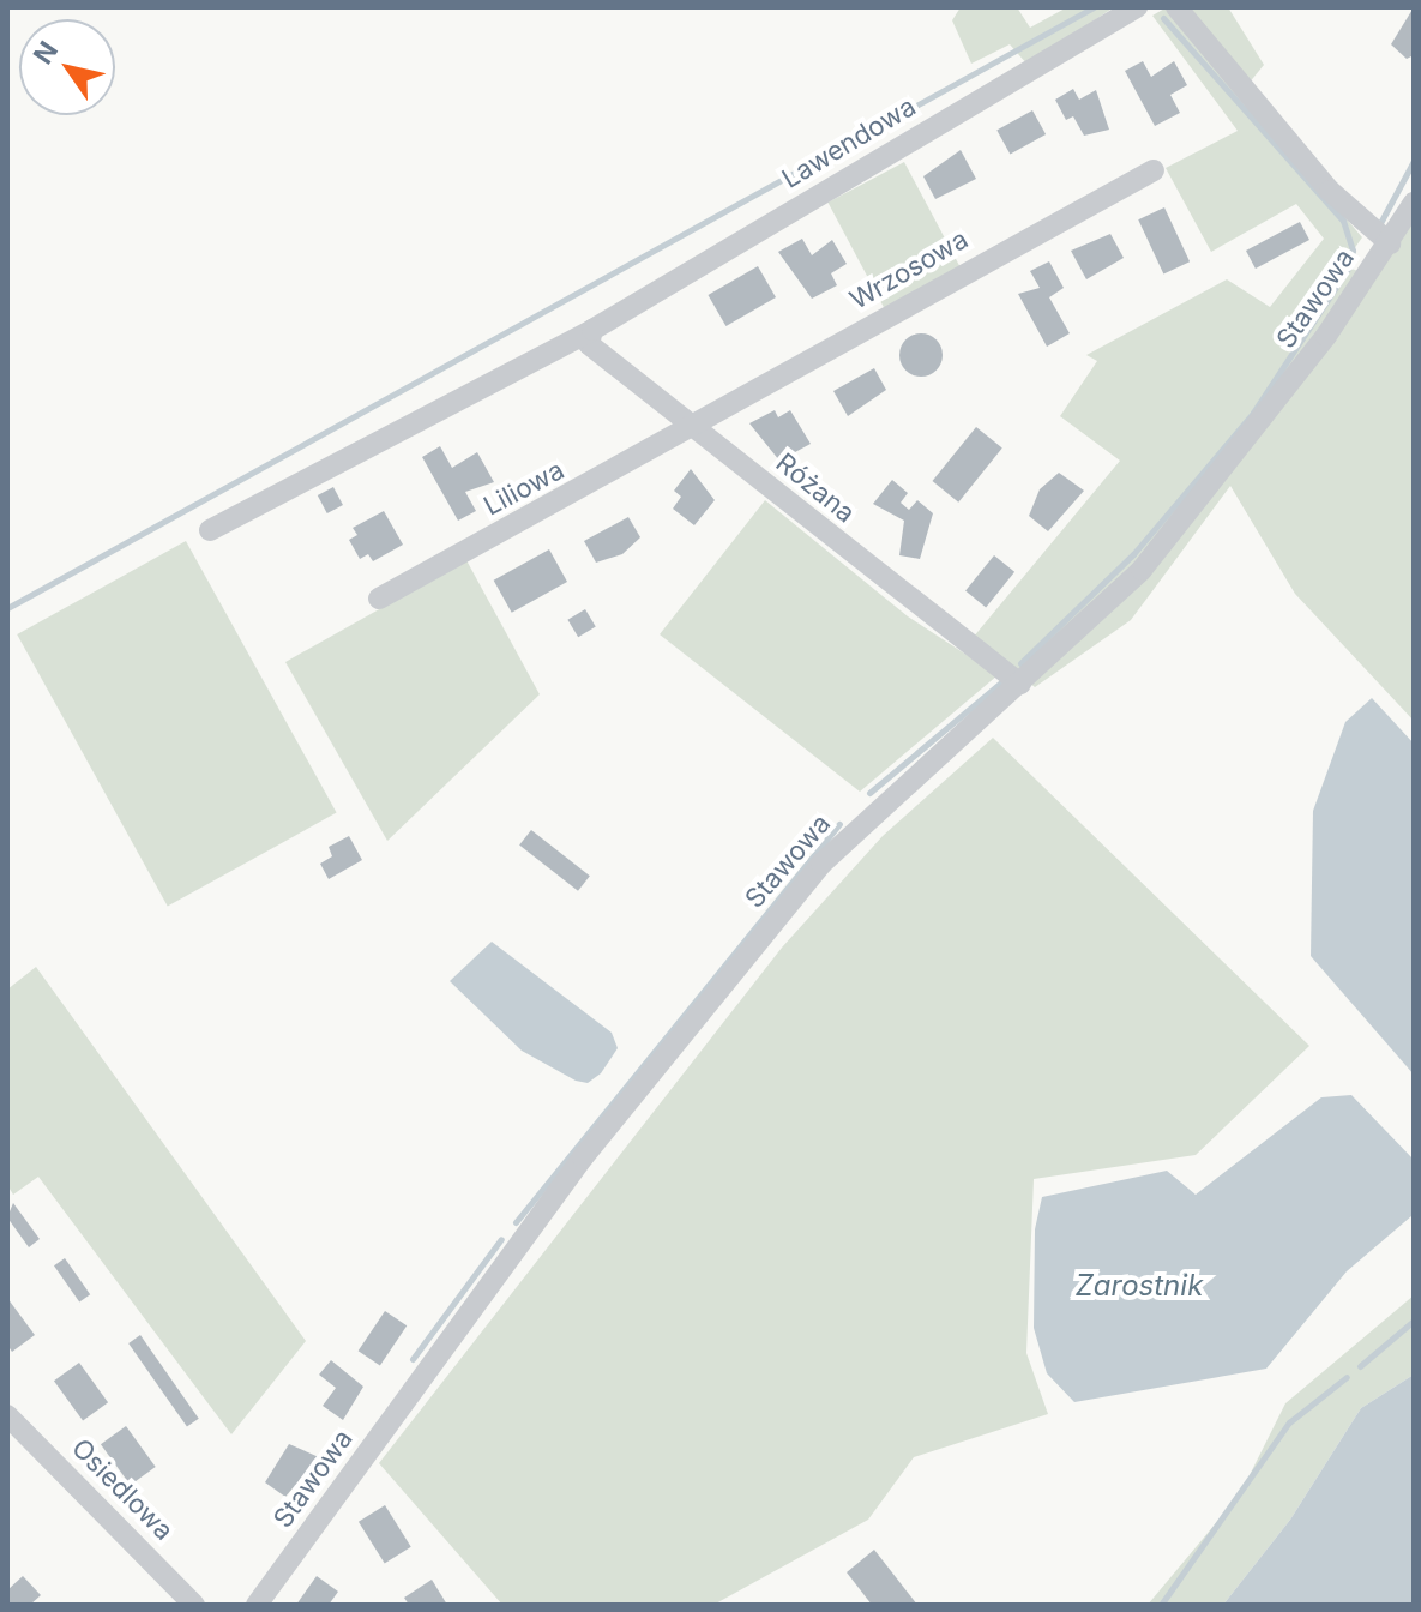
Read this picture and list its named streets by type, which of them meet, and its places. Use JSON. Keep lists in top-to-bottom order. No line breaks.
{"streets":{"street":["Lawendowa","Wrzosowa","Stawowa","Liliowa","Różana","Osiedlowa"]},"crossings":[["Lawendowa","Różana"],["Wrzosowa","Liliowa"],["Wrzosowa","Różana"],["Stawowa","Różana"],["Liliowa","Różana"]],"water":["Zarostnik"],"north":"top left"}
